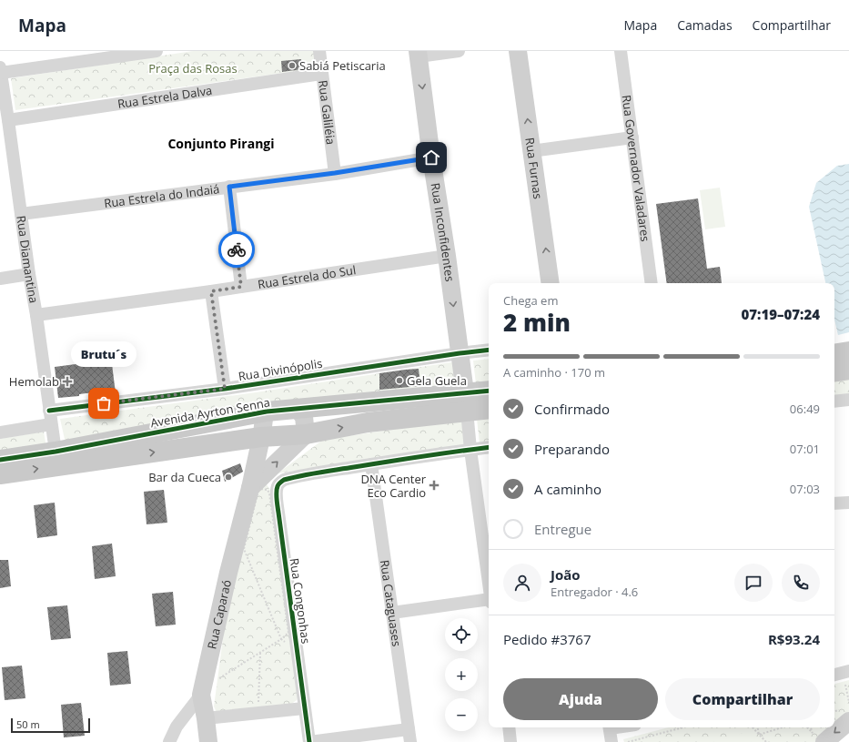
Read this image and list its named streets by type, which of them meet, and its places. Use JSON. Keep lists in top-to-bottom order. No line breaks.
{"streets":{"main road":["Avenida Ayrton Senna"],"street":["Rua Estrela Dalva","Rua Galiléia","Rua Furnas","Rua Governador Valadares","Rua Estrela do Indaiá","Rua Inconfidentes","Rua Diamantina","Rua Estrela do Sul","Rua Divinópolis","Rua Congonhas","Rua Cataguases","Rua Caparaó"]},"crossings":[["Rua Estrela Dalva","Rua Galiléia"],["Rua Estrela Dalva","Rua Diamantina"],["Rua Galiléia","Rua Estrela do Indaiá"],["Rua Estrela do Indaiá","Rua Inconfidentes"],["Rua Estrela do Indaiá","Rua Diamantina"],["Rua Inconfidentes","Rua Estrela do Sul"],["Rua Inconfidentes","Rua Divinópolis"],["Rua Inconfidentes","Avenida Ayrton Senna"],["Rua Diamantina","Rua Estrela do Sul"],["Rua Diamantina","Rua Divinópolis"],["Rua Diamantina","Avenida Ayrton Senna"],["Avenida Ayrton Senna","Rua Caparaó"],["Rua Congonhas","Rua Cataguases"]],"one_way":["Rua Furnas","Rua Inconfidentes"],"districts":["Conjunto Pirangi"],"parks":["Praça das Rosas"],"places":{"other":["Sabiá Petiscaria","Gela Guela","Brutu´s","Bar da Cueca"],"health":["Hemolab","DNA Center Eco Cardio"]},"scale_bar":"50 m","page":{"header":"Mapa","nav":["Mapa","Camadas","Compartilhar"],"heading":["2 min","Chega em","07:19–07:24"],"panel":["João","Entregador · 4.6","Pedido #3767","R$93.24"],"bubble":"Brutu´s","bar":"A caminho · 170 m","list":[["Confirmado","06:49"],["Preparando","07:01"],["A caminho","07:03"],"Entregue"],"map_buttons":["+","−"],"buttons":["Ajuda","Compartilhar"],"scale":"50 m"}}
